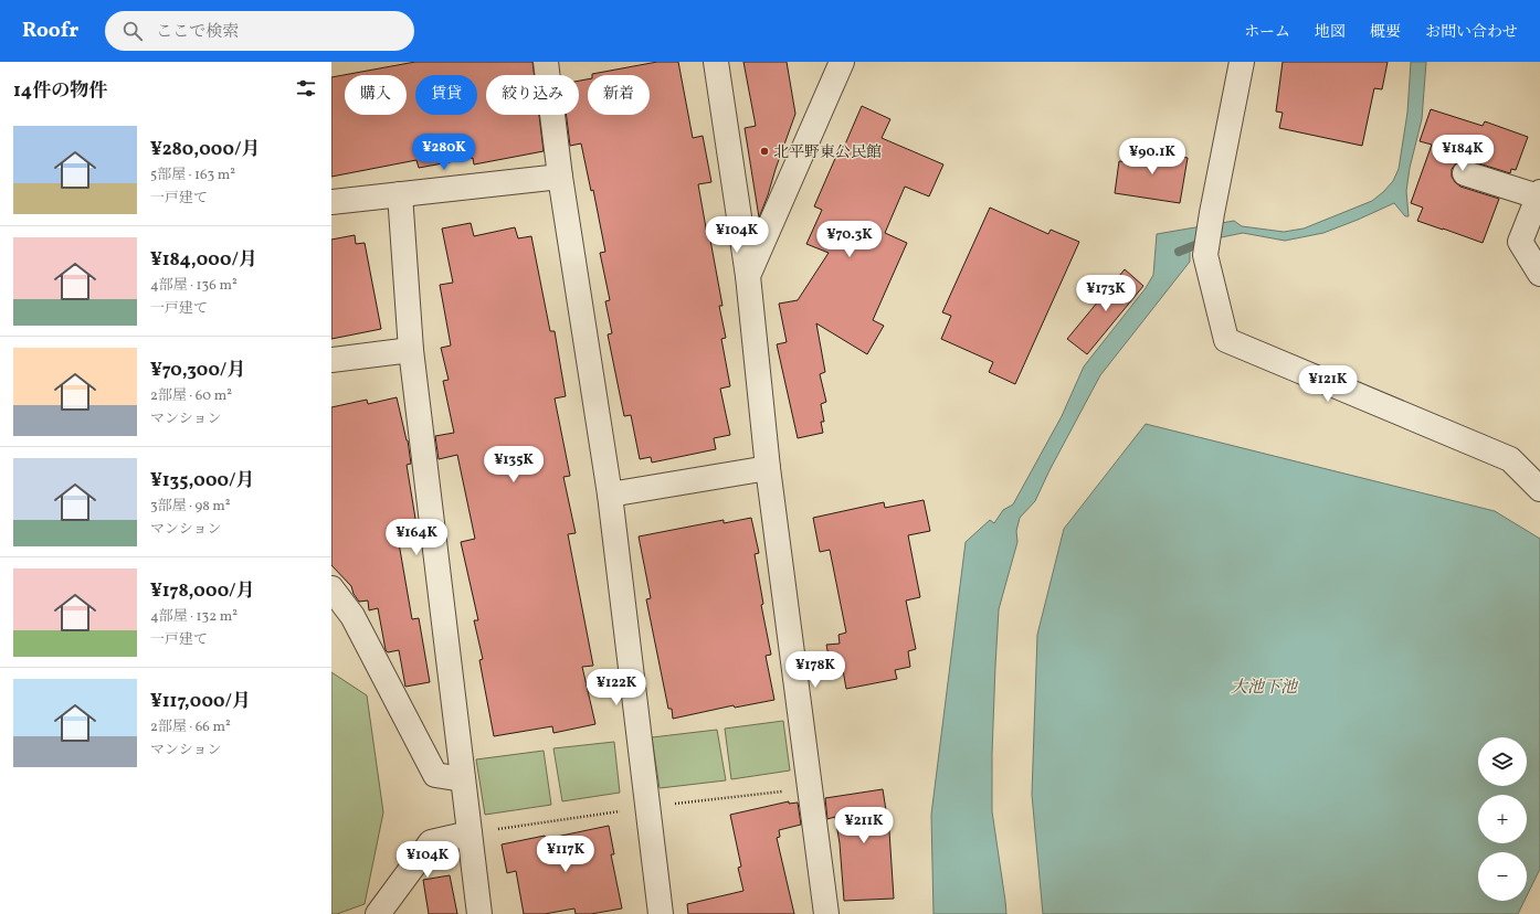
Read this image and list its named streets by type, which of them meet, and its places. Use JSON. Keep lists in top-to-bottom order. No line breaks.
{"water":["大池下池"],"places":["北平野東公民館"],"page":{"header":"Roofr","search":"ここで検索","nav":["ホーム","地図","概要","お問い合わせ"],"heading":"14件の物件","chip":["購入","賃貸","絞り込み","新着"],"list":[{"name":"¥280,000/月","note":"5部屋 · 163 m² · 一戸建て"},{"name":"¥184,000/月","note":"4部屋 · 136 m² · 一戸建て"},{"name":"¥70,300/月","note":"2部屋 · 60 m² · マンション"},{"name":"¥135,000/月","note":"3部屋 · 98 m² · マンション"},{"name":"¥178,000/月","note":"4部屋 · 132 m² · 一戸建て"},{"name":"¥117,000/月","note":"2部屋 · 66 m² · マンション"}],"price":["¥280K","¥184K","¥90.1K","¥104K","¥70.3K","¥173K","¥121K","¥135K","¥164K","¥178K","¥122K","¥211K","¥117K","¥104K"],"map_buttons":["+","−"]}}
